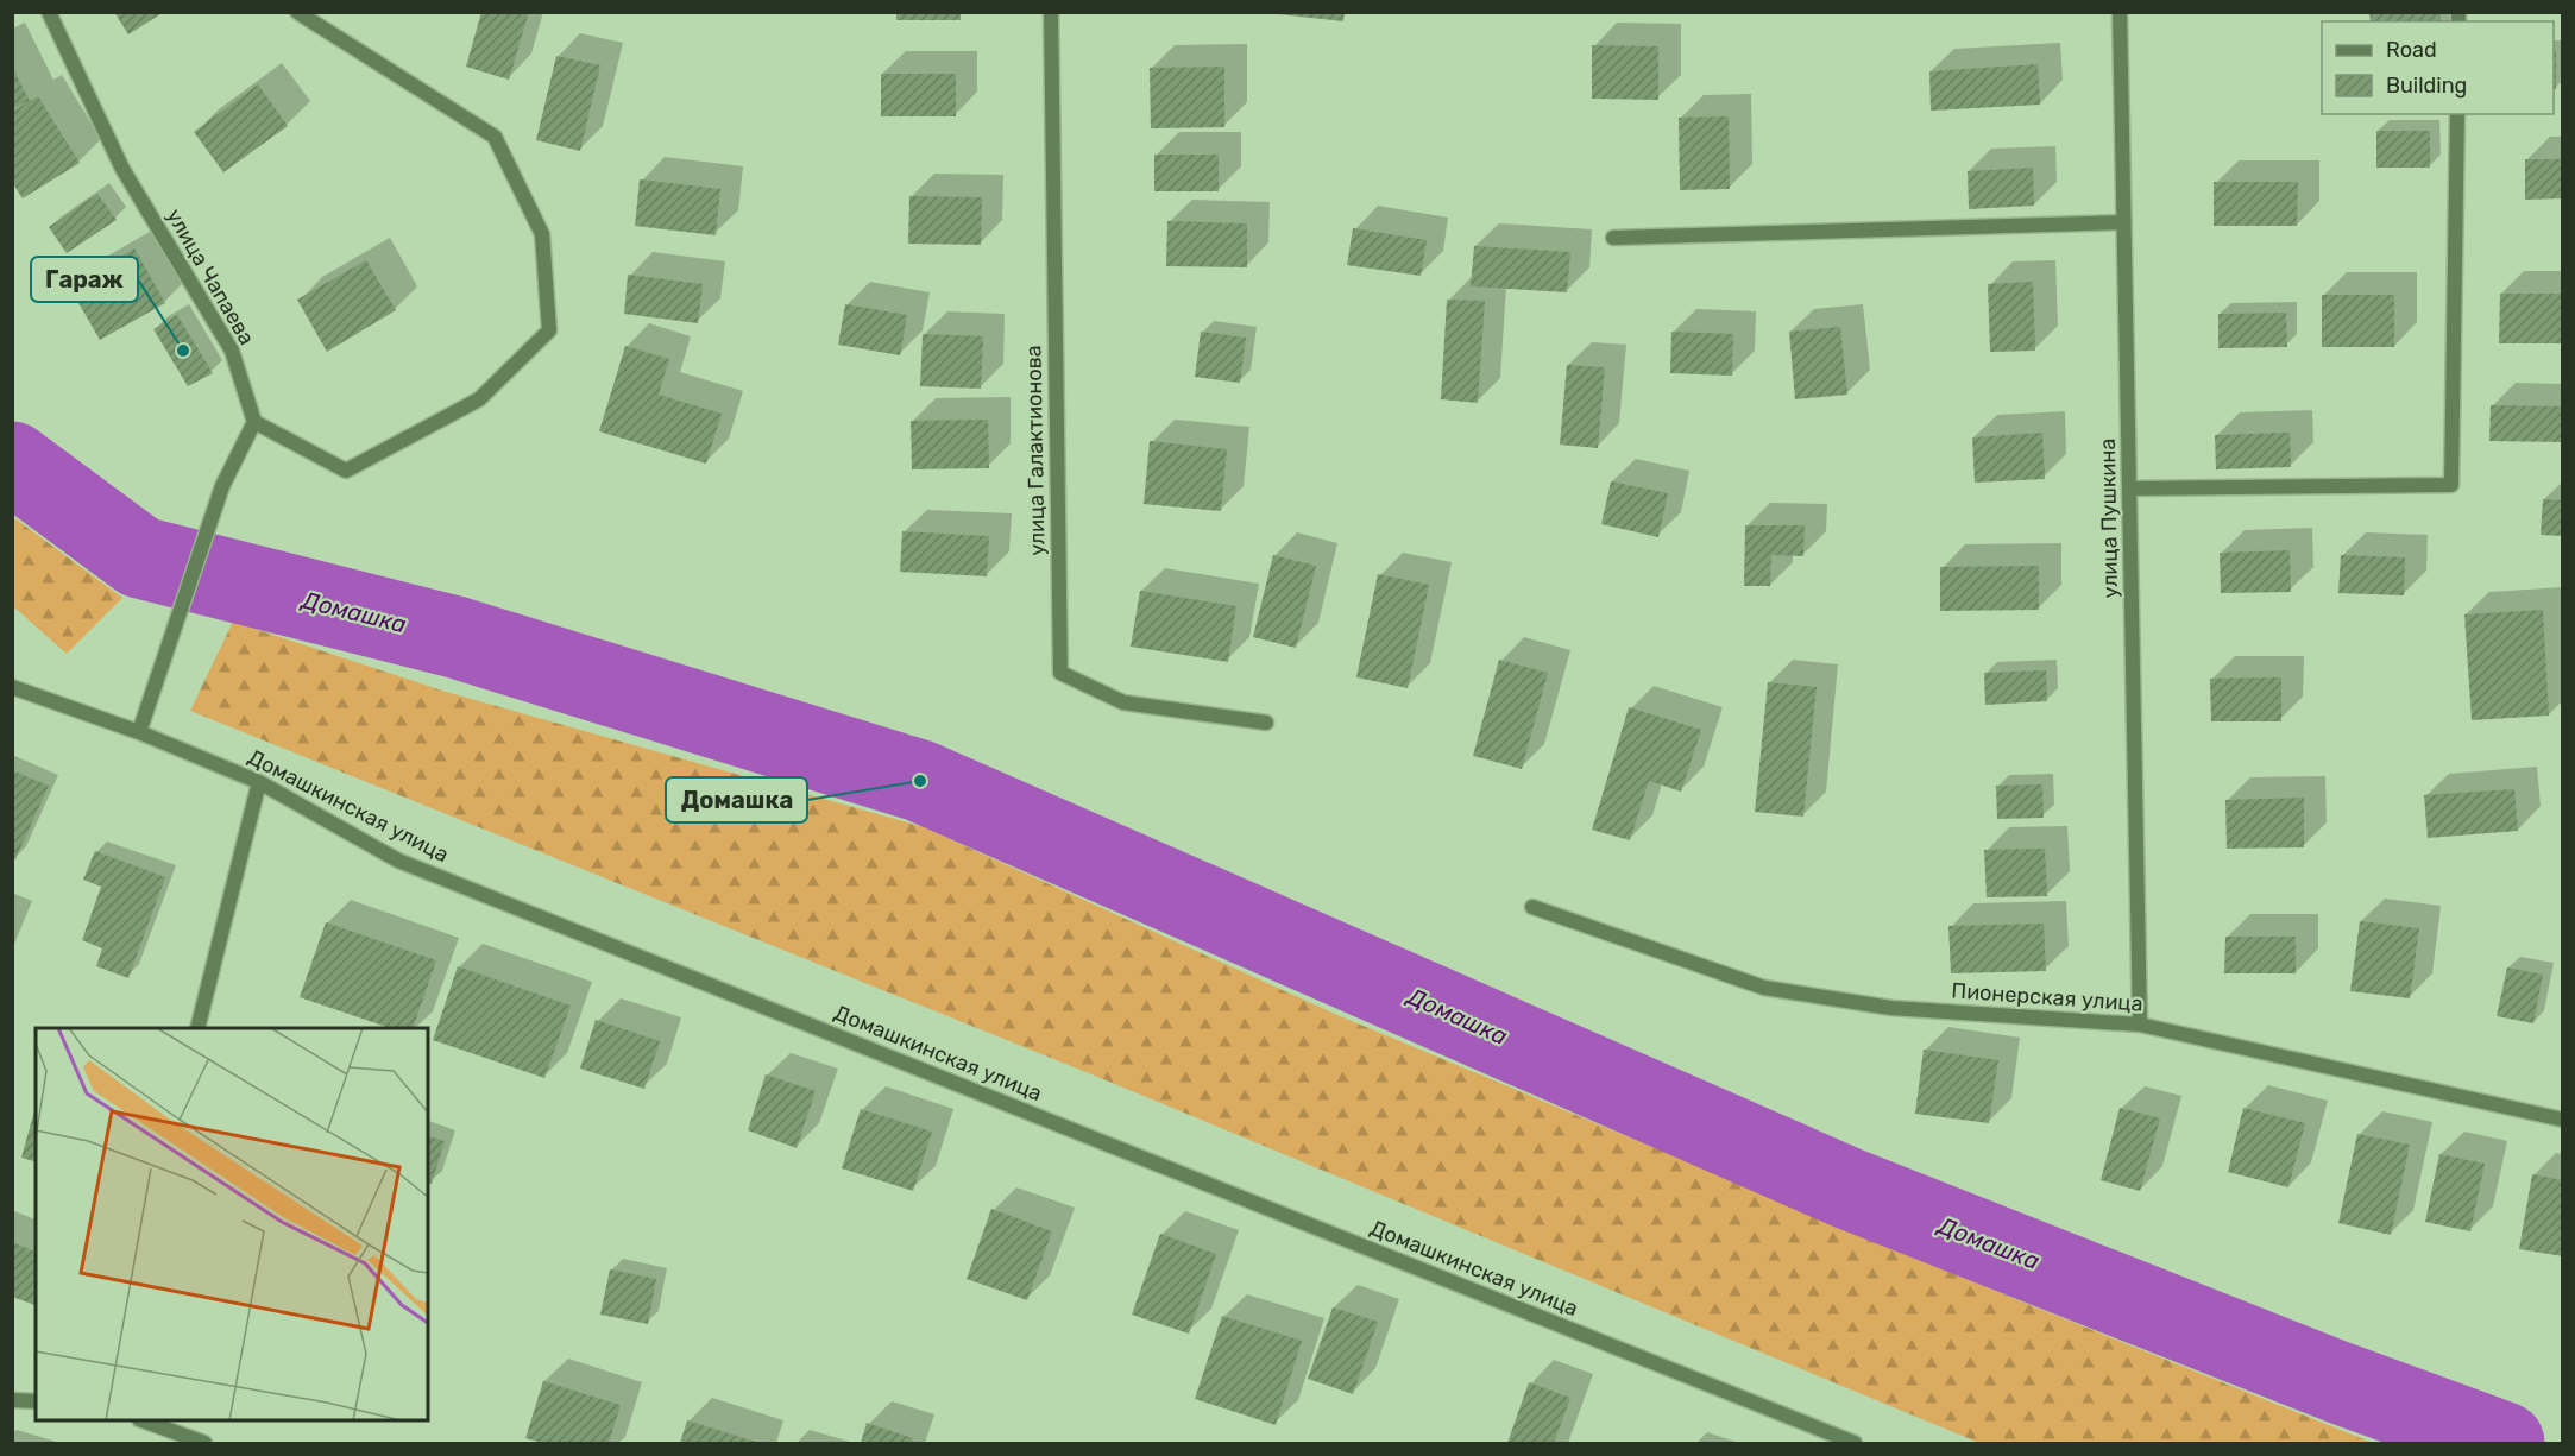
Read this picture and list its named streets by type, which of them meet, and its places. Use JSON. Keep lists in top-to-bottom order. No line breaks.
{"streets":{"street":["улица Чапаева","улица Галактионова","улица Пушкина","Домашкинская улица","Пионерская улица"]},"crossings":[["улица Пушкина","Пионерская улица"]],"water":["Домашка"],"places":["Гараж","Домашка"],"legend":["Road","Building"]}
